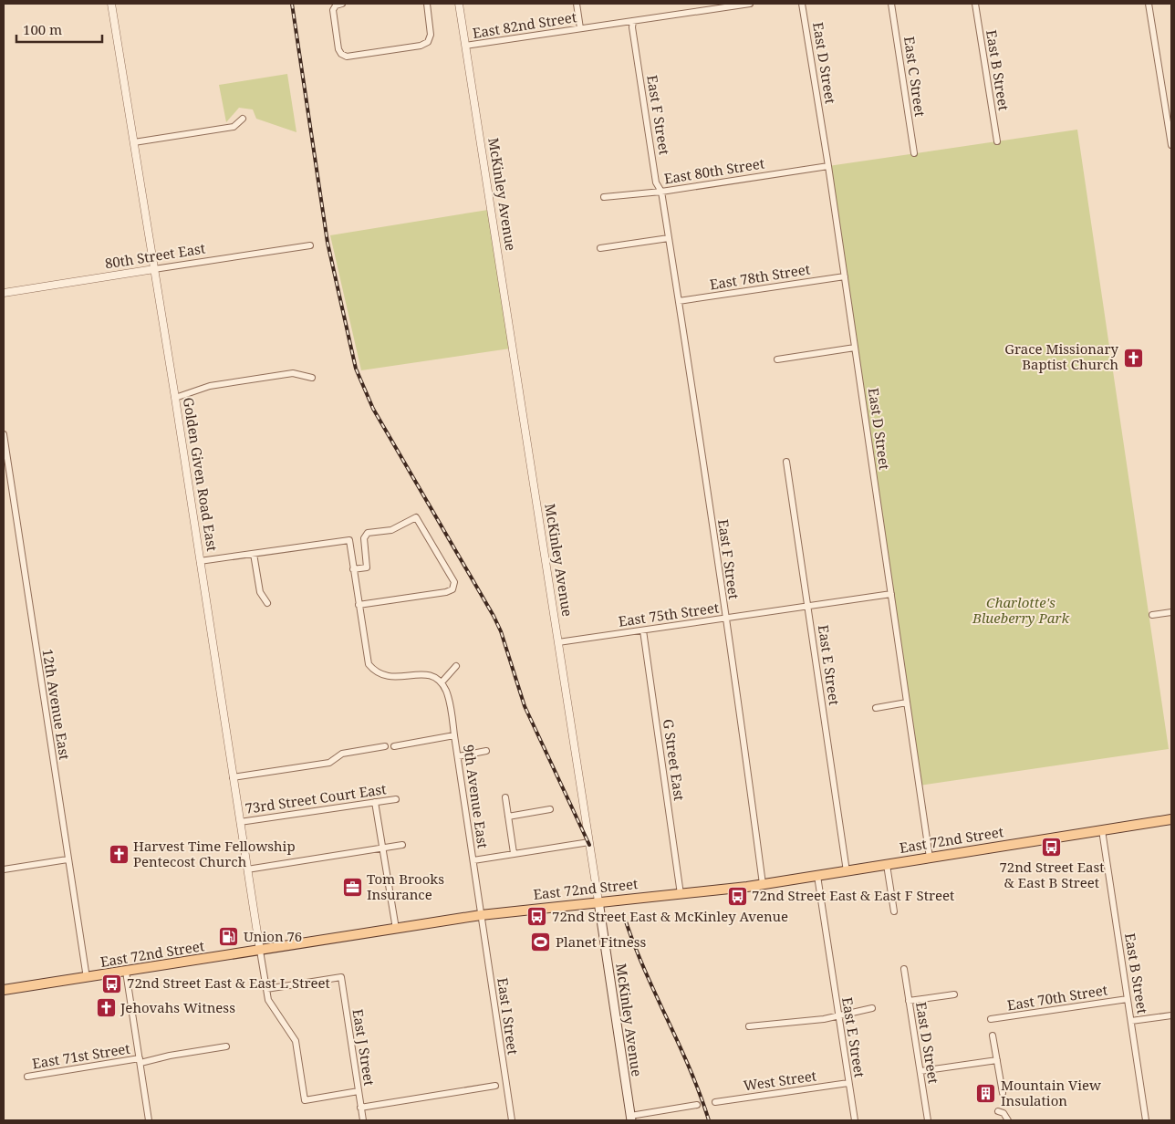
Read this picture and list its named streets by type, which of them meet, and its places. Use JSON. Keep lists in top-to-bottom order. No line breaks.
{"streets":{"main road":["McKinley Avenue","East 72nd Street"],"street":["East 82nd Street","East D Street","East B Street","East C Street","East F Street","East 80th Street","80th Street East","East 78th Street","Golden Given Road East","East 75th Street","East E Street","12th Avenue East","G Street East","9th Avenue East","73rd Street Court East","East 70th Street","East I Street","East J Street","East 71st Street","West Street"]},"crossings":[["East 82nd Street","East F Street"],["East 82nd Street","McKinley Avenue"],["East D Street","East 80th Street"],["East D Street","East 78th Street"],["East D Street","East 75th Street"],["East D Street","East 72nd Street"],["East B Street","East 72nd Street"],["East B Street","East 70th Street"],["East F Street","East 80th Street"],["East F Street","East 78th Street"],["East F Street","East 75th Street"],["East F Street","East 72nd Street"],["McKinley Avenue","East 75th Street"],["McKinley Avenue","East 72nd Street"],["80th Street East","Golden Given Road East"],["Golden Given Road East","73rd Street Court East"],["Golden Given Road East","East 72nd Street"],["East 75th Street","East E Street"],["East 75th Street","G Street East"],["East E Street","East 72nd Street"],["East E Street","West Street"],["12th Avenue East","East 72nd Street"],["G Street East","East 72nd Street"],["9th Avenue East","East 72nd Street"],["9th Avenue East","East I Street"],["East 72nd Street","East I Street"]],"parks":["Charlotte's Blueberry Park"],"places":{"church":["Grace Missionary Baptist Church","Harvest Time Fellowship Pentecost Church","Jehovahs Witness"],"bus stop":["72nd Street East & East B Street","72nd Street East & East F Street","72nd Street East & McKinley Avenue","72nd Street East & East L Street"],"office":["Tom Brooks Insurance"],"fuel station":["Union 76"],"sports":["Planet Fitness"],"building":["Mountain View Insulation"]},"scale_bar":"100 m"}
